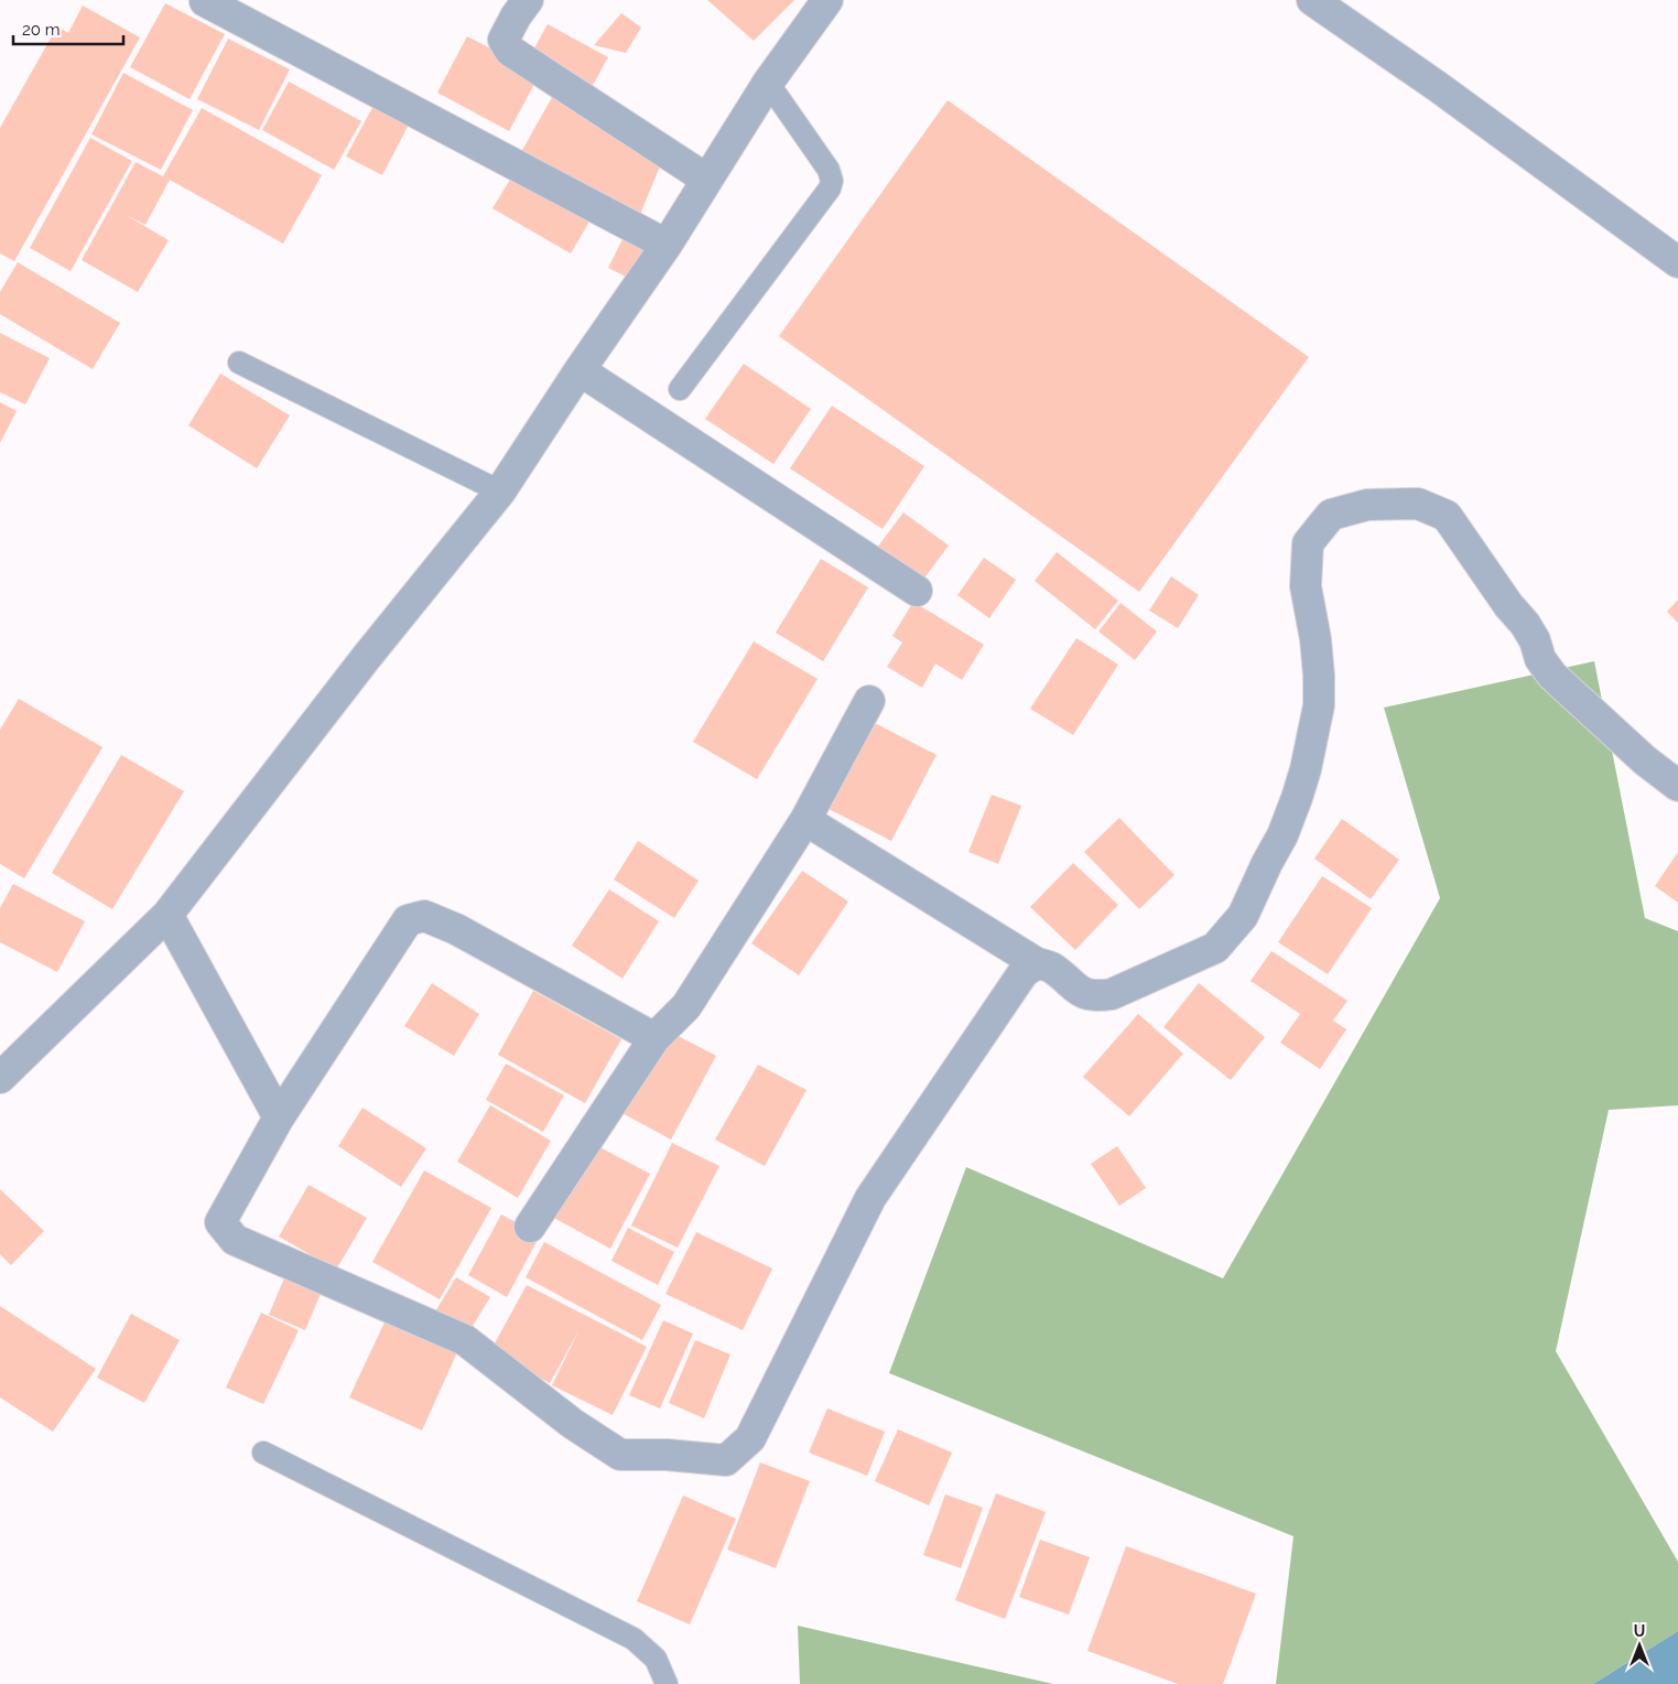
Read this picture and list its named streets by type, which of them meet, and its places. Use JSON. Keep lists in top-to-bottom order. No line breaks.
{"scale_bar":"20 m","north":"top"}
